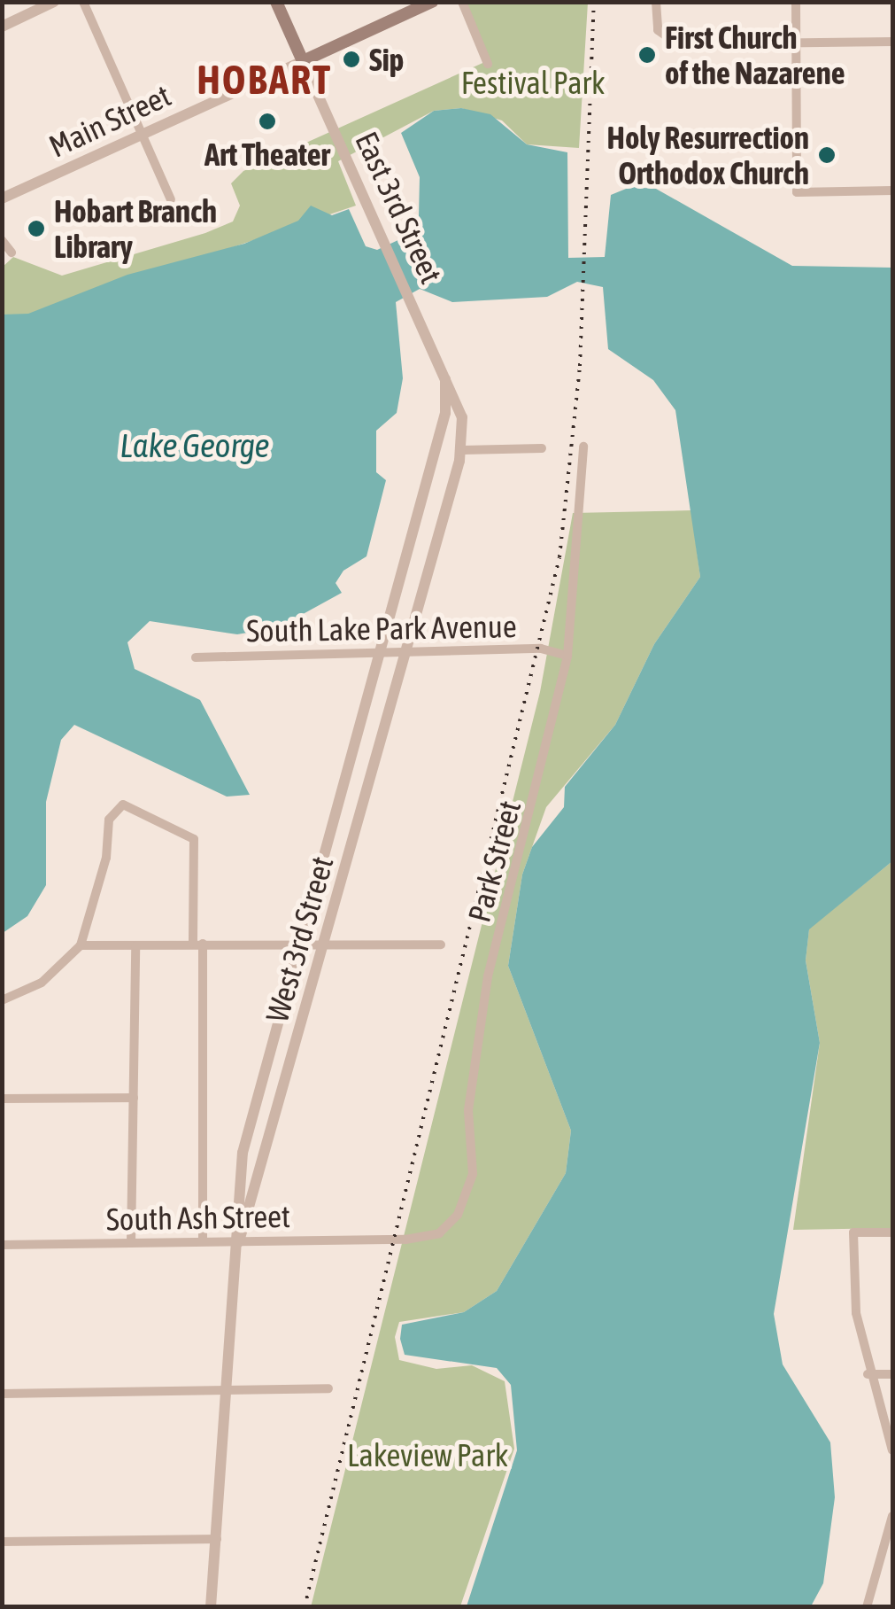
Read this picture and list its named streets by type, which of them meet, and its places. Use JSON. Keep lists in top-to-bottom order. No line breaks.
{"streets":{"main road":["Main Street"],"street":["East 3rd Street","South Lake Park Avenue","Park Street","West 3rd Street","South Ash Street"]},"crossings":[["Main Street","East 3rd Street"],["East 3rd Street","South Lake Park Avenue"],["East 3rd Street","West 3rd Street"],["South Lake Park Avenue","Park Street"],["South Lake Park Avenue","West 3rd Street"],["Park Street","South Ash Street"],["West 3rd Street","South Ash Street"]],"districts":["HOBART"],"water":["Lake George"],"parks":["Festival Park","Lakeview Park"],"places":["First Church of the Nazarene","Sip","Art Theater","Holy Resurrection Orthodox Church","Hobart Branch Library"]}
